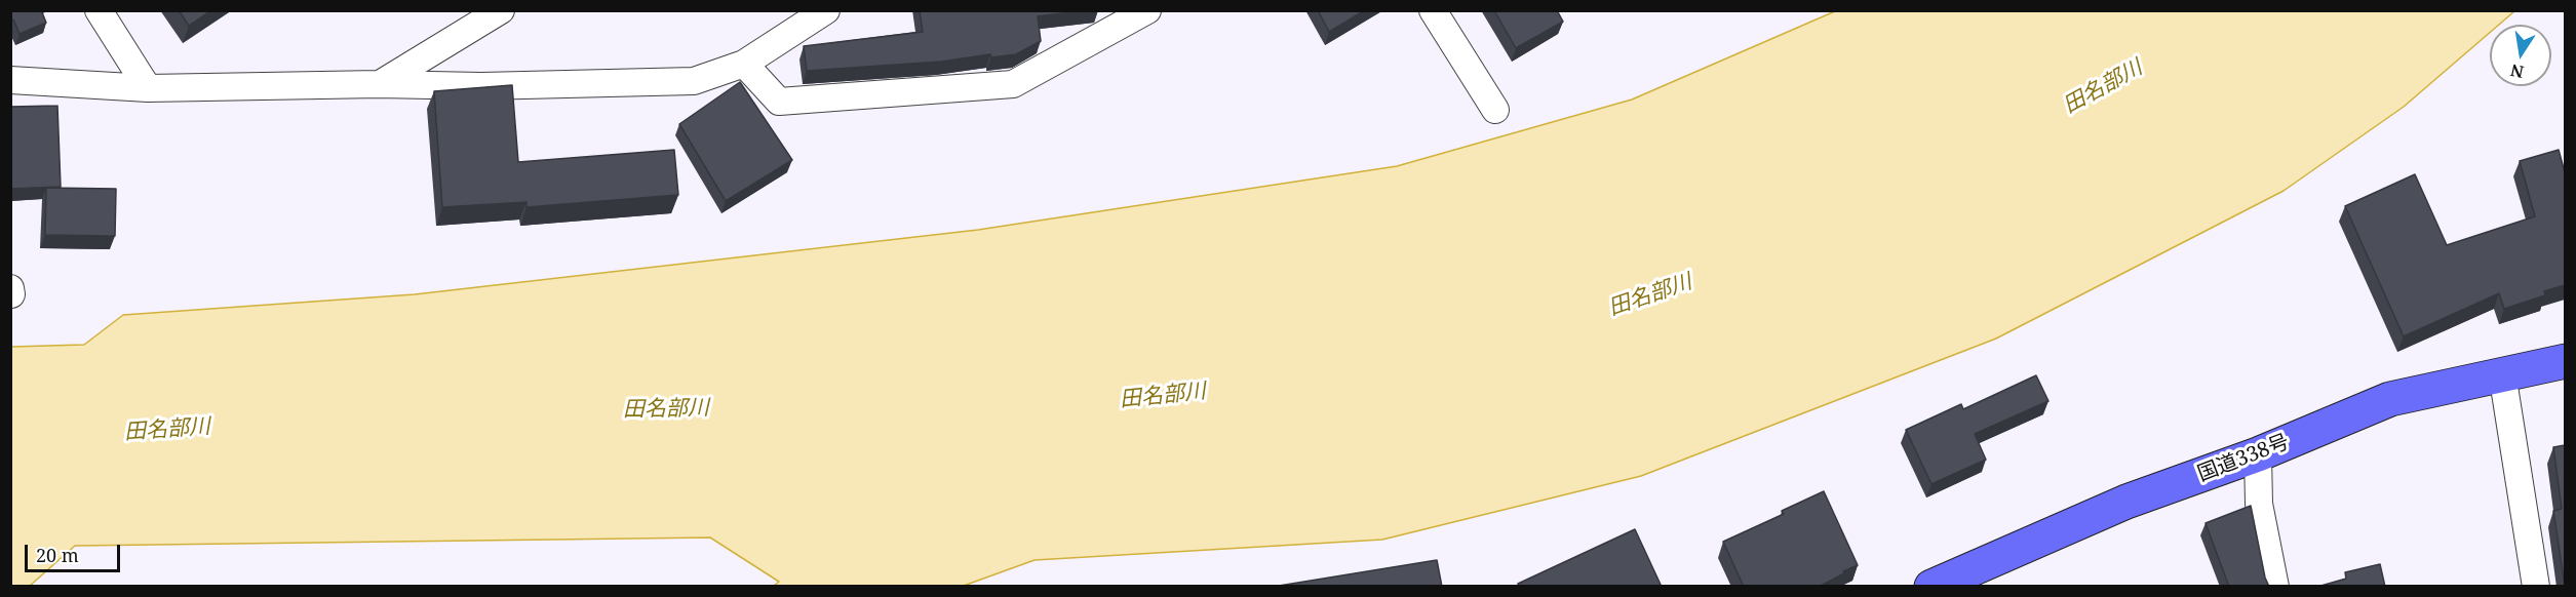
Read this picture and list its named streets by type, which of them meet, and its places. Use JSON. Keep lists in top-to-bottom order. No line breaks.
{"streets":{"highway":["国道338号"]},"water":["田名部川"],"scale_bar":"20 m","north":"bottom"}
